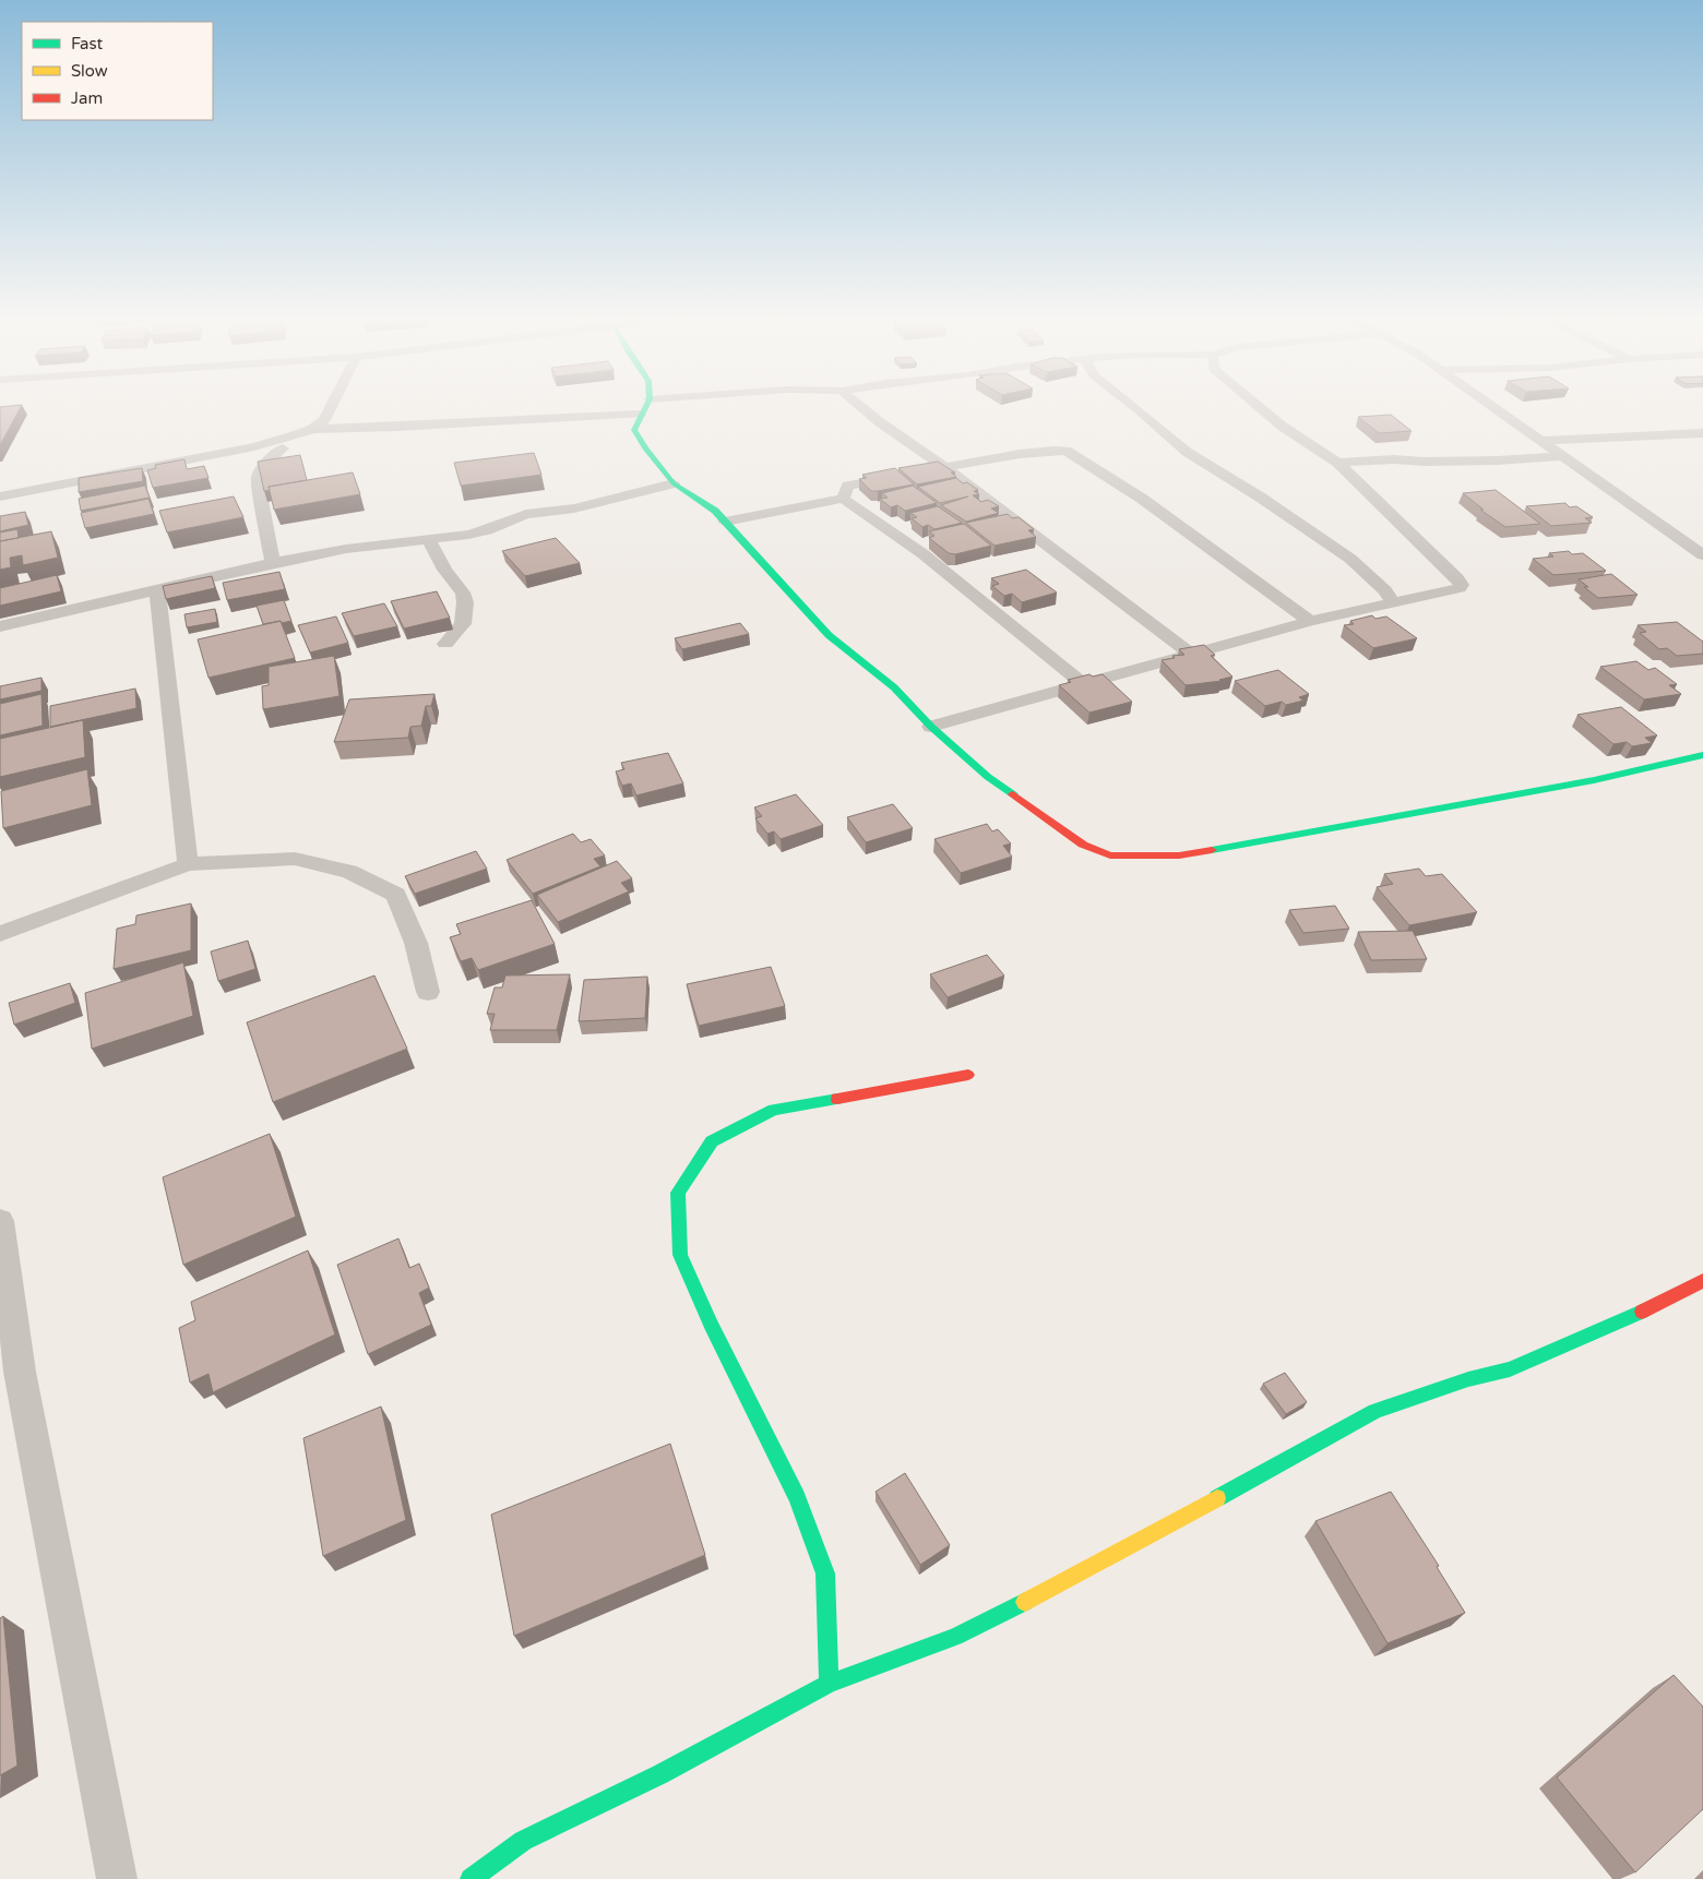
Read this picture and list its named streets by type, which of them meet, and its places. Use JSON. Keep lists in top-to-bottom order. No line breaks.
{"legend":["Fast","Slow","Jam"]}
